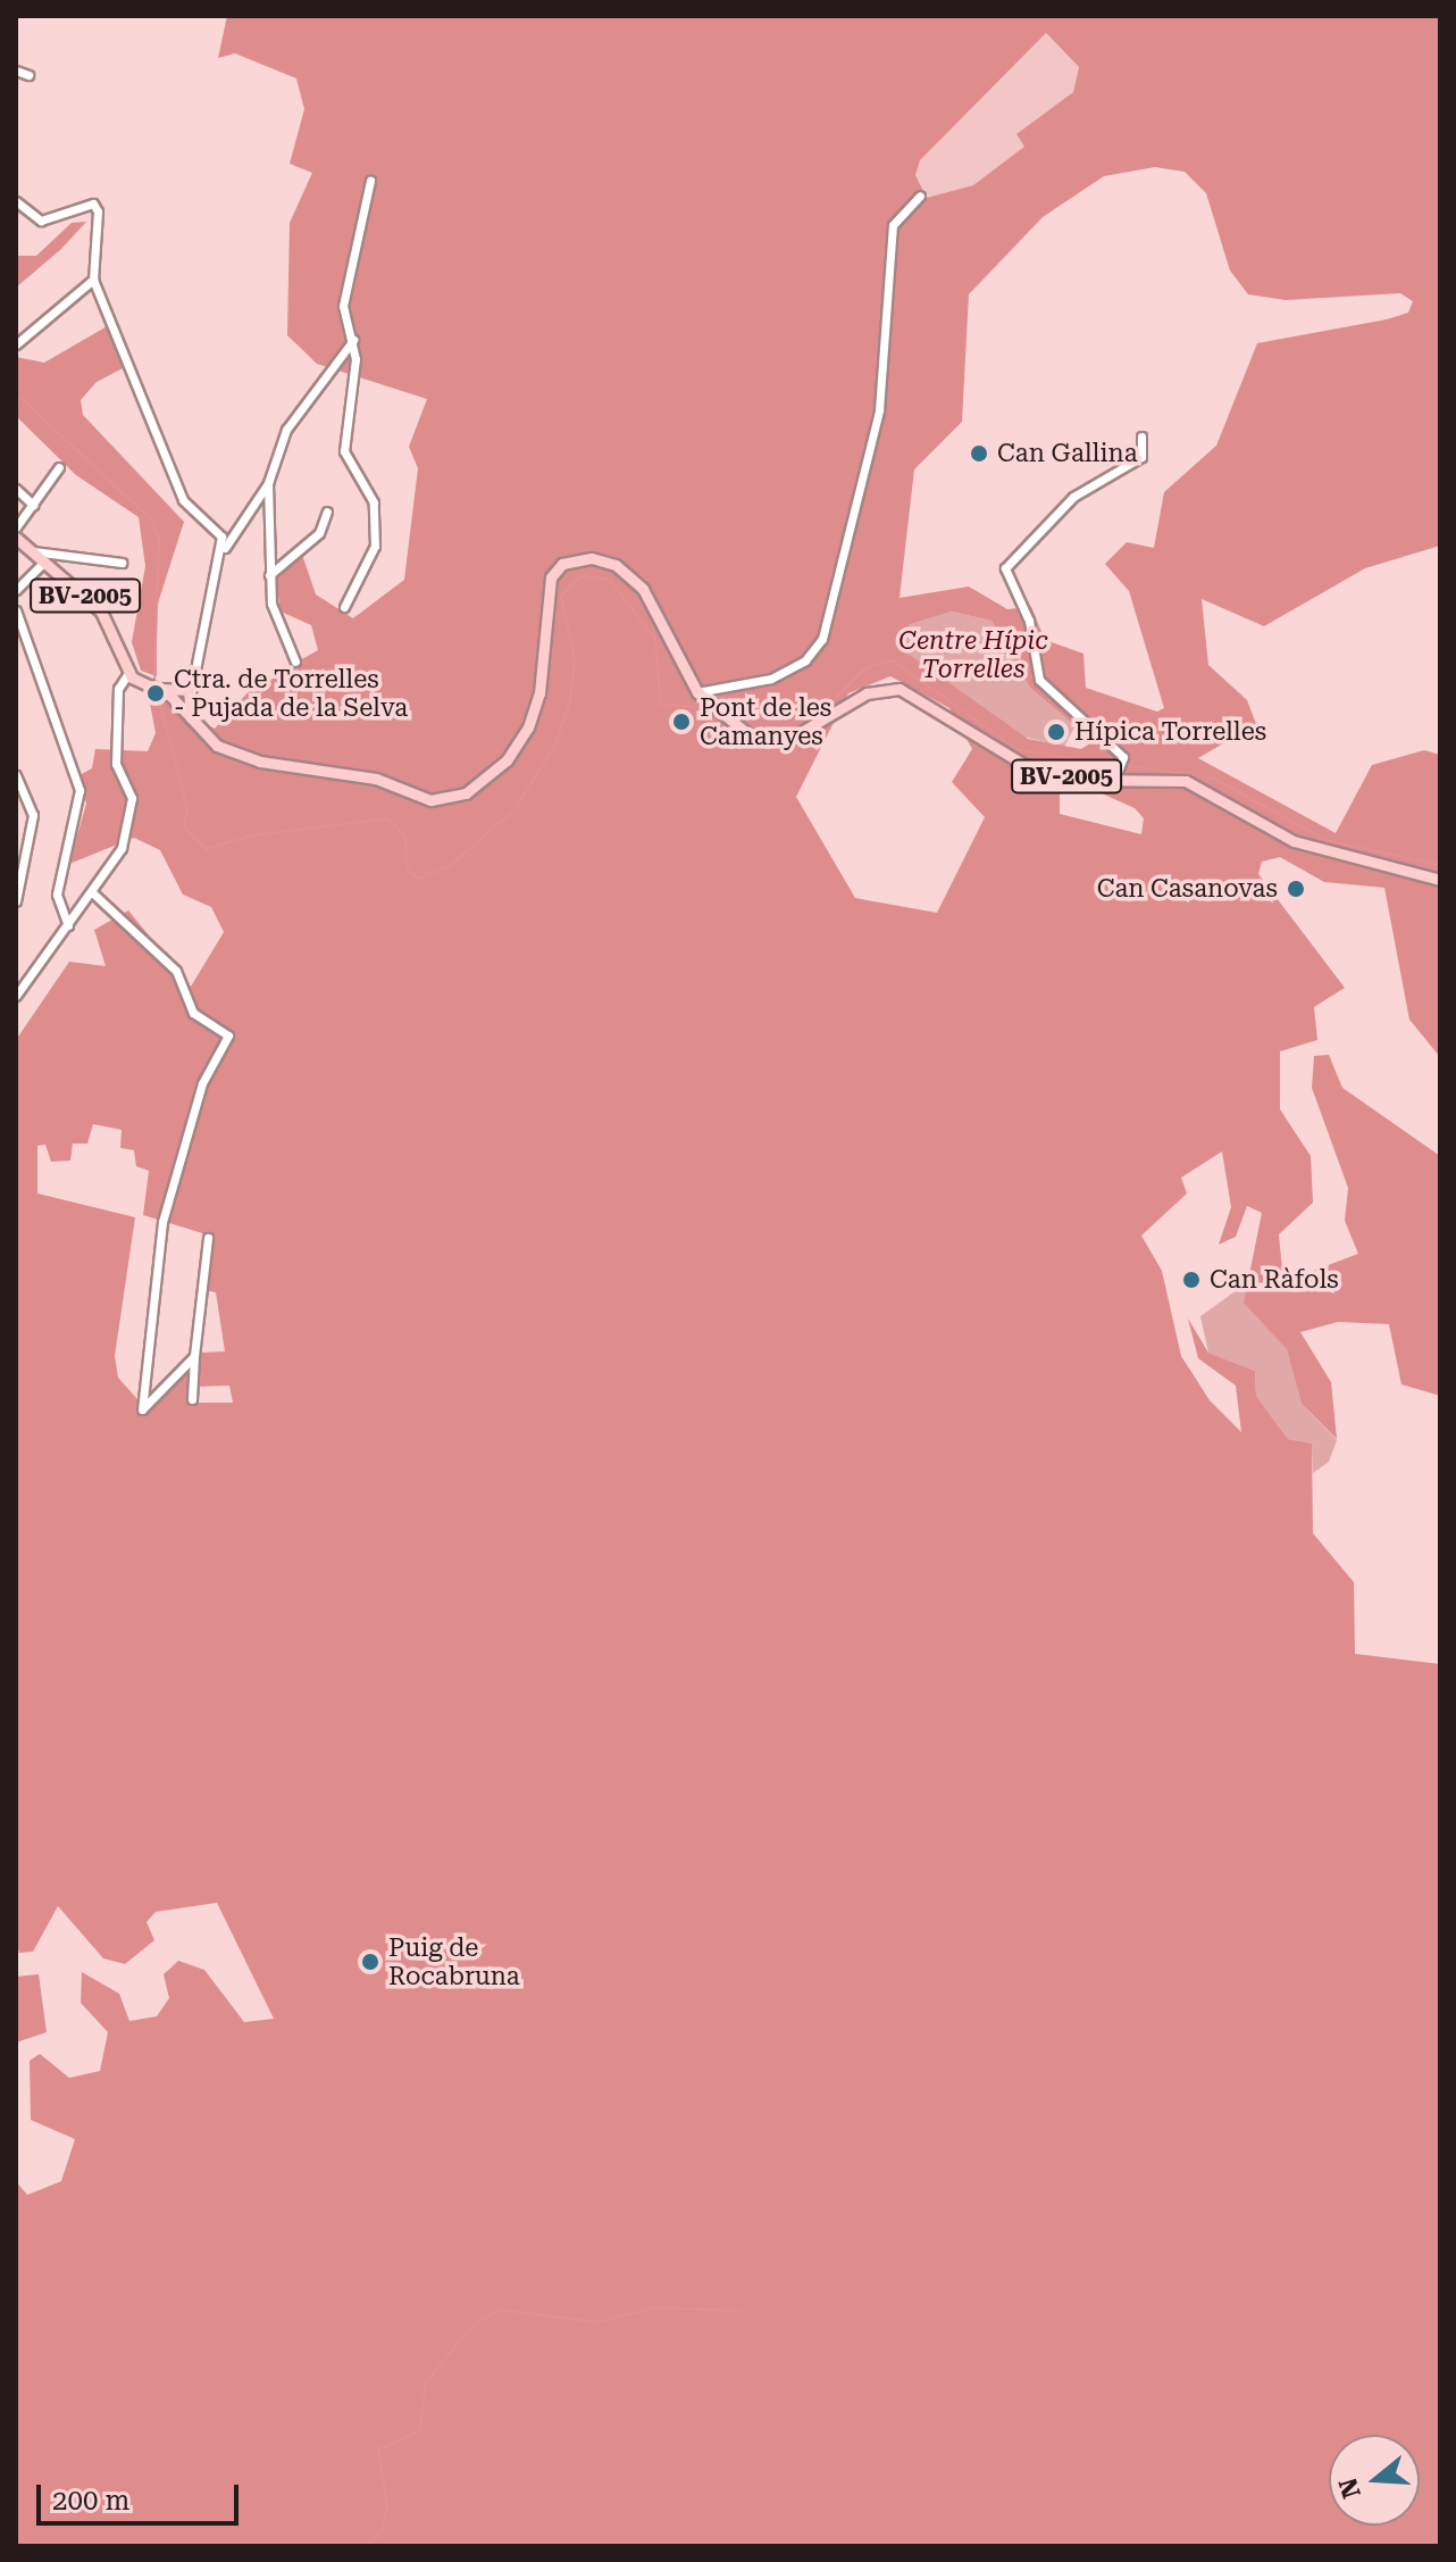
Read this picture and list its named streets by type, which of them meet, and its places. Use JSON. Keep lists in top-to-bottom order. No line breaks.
{"streets":{"main road":["BV-2005"]},"parks":["Centre Hípic Torrelles"],"places":["Can Gallina","Ctra. de Torrelles - Pujada de la Selva","Pont de les Camanyes","Hípica Torrelles","Can Casanovas","Can Ràfols","Puig de Rocabruna"],"scale_bar":"200 m","north":"left"}
